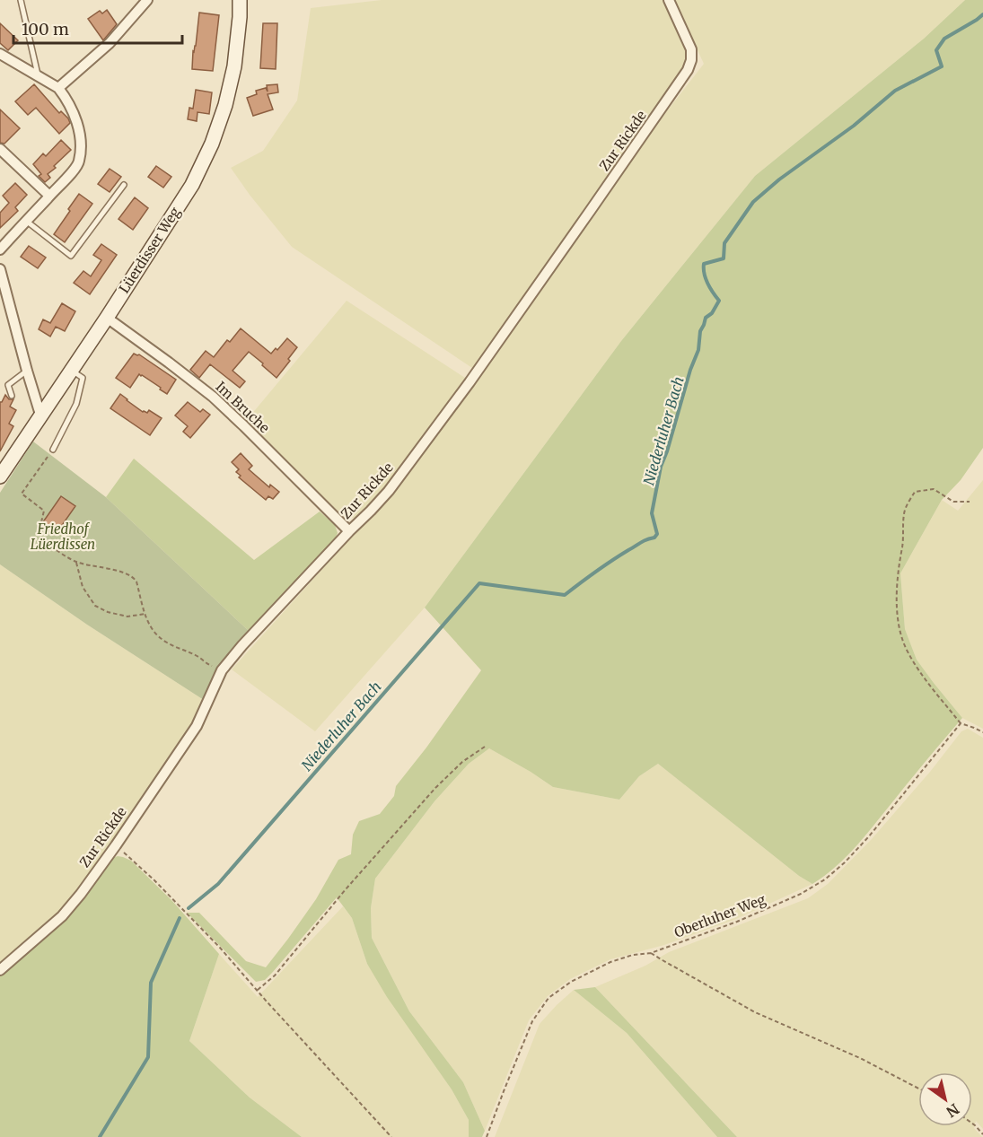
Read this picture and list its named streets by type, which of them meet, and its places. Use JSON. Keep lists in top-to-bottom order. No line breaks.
{"streets":{"main road":["Lüerdisser Weg"],"street":["Zur Rickde","Im Bruche"],"path":["Oberluher Weg"]},"crossings":[["Zur Rickde","Im Bruche"],["Lüerdisser Weg","Im Bruche"]],"water":["Niederluher Bach"],"parks":["Friedhof Lüerdissen"],"scale_bar":"100 m","north":"bottom right"}
